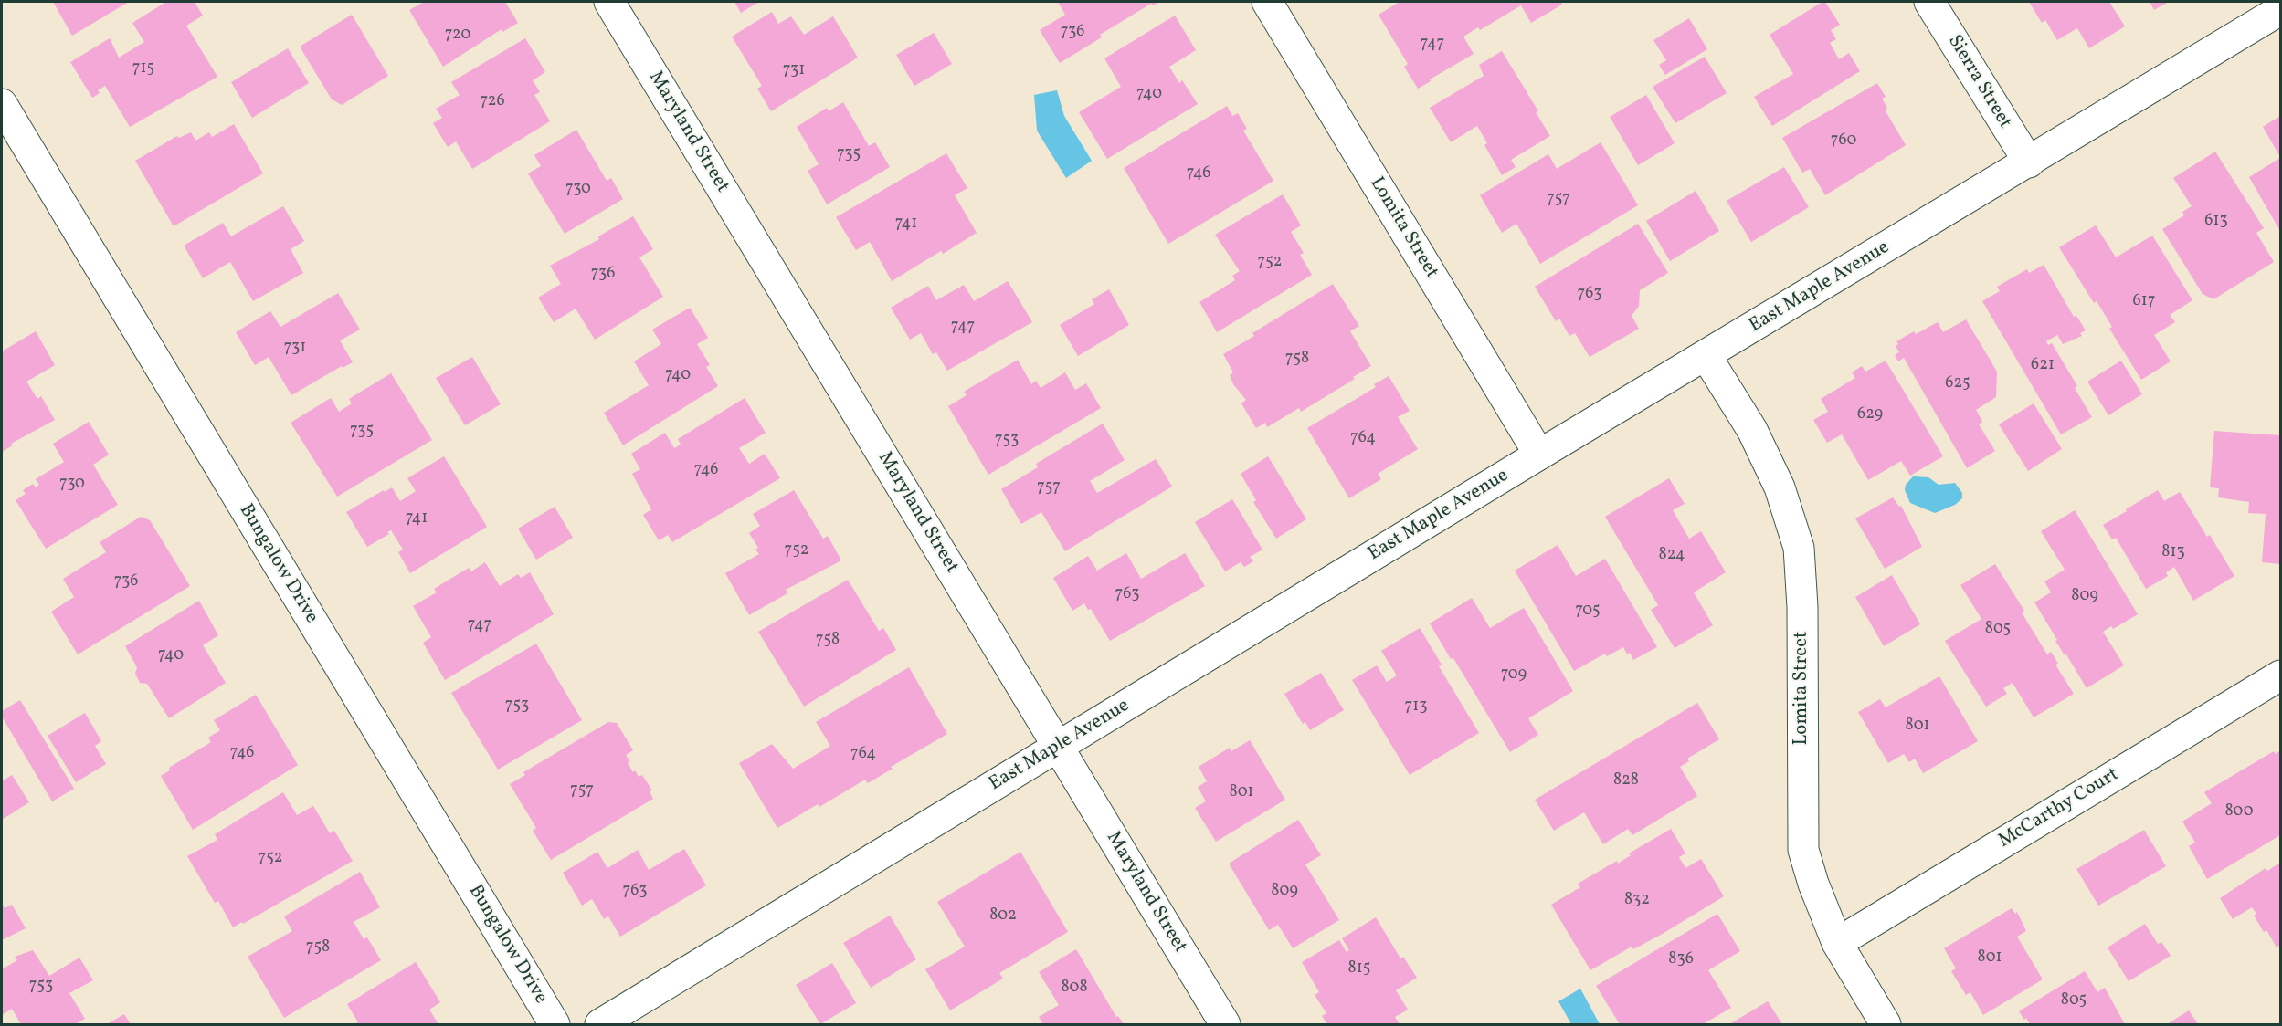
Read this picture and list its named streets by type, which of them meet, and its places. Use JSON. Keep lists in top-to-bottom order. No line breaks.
{"streets":{"street":["Sierra Street","Maryland Street","Lomita Street","East Maple Avenue","Bungalow Drive","McCarthy Court"]},"crossings":[["Sierra Street","East Maple Avenue"],["Maryland Street","East Maple Avenue"],["Lomita Street","East Maple Avenue"],["Lomita Street","McCarthy Court"]],"house_numbers":["736","720","747","715","731","740","726","760","735","746","730","757","613","741","752","736","763","617","747","731","758","621","740","625","629","735","764","753","746","730","757","741","752","813","824","736","763","809","705","747","805","758","740","709","753","713","801","746","764","828","757","801","800","752","763","809","832","802","758","801","836","815","753","808","805"]}
